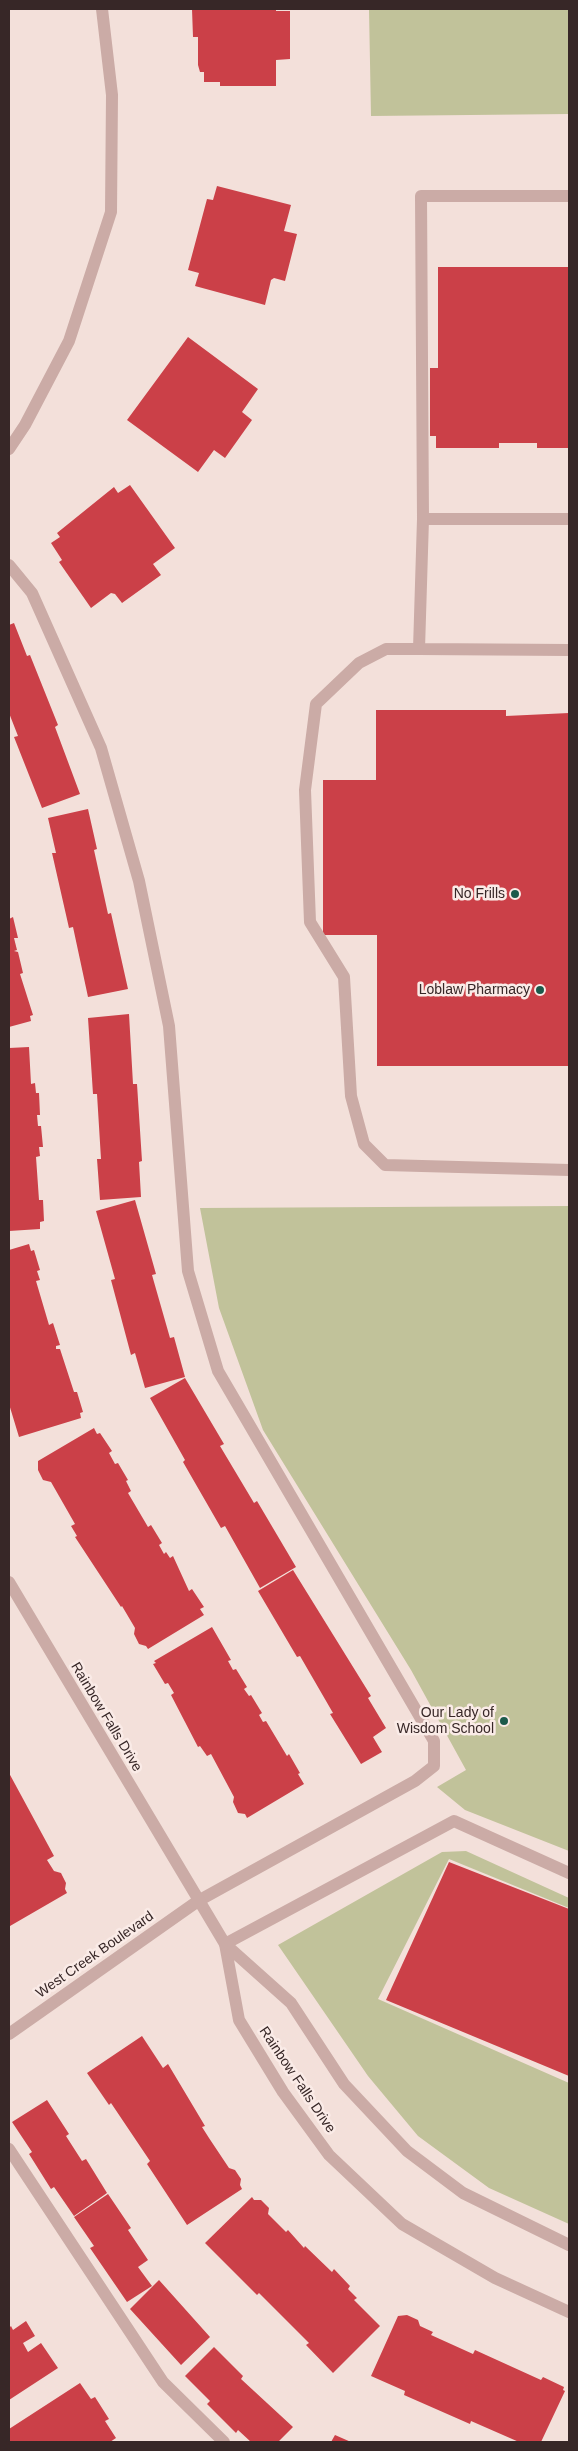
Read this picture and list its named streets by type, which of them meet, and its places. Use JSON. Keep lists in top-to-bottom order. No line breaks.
{"streets":{"street":["Rainbow Falls Drive","West Creek Boulevard"]},"crossings":[["Rainbow Falls Drive","West Creek Boulevard"]],"places":["No Frills","Loblaw Pharmacy","Our Lady of Wisdom School"]}
